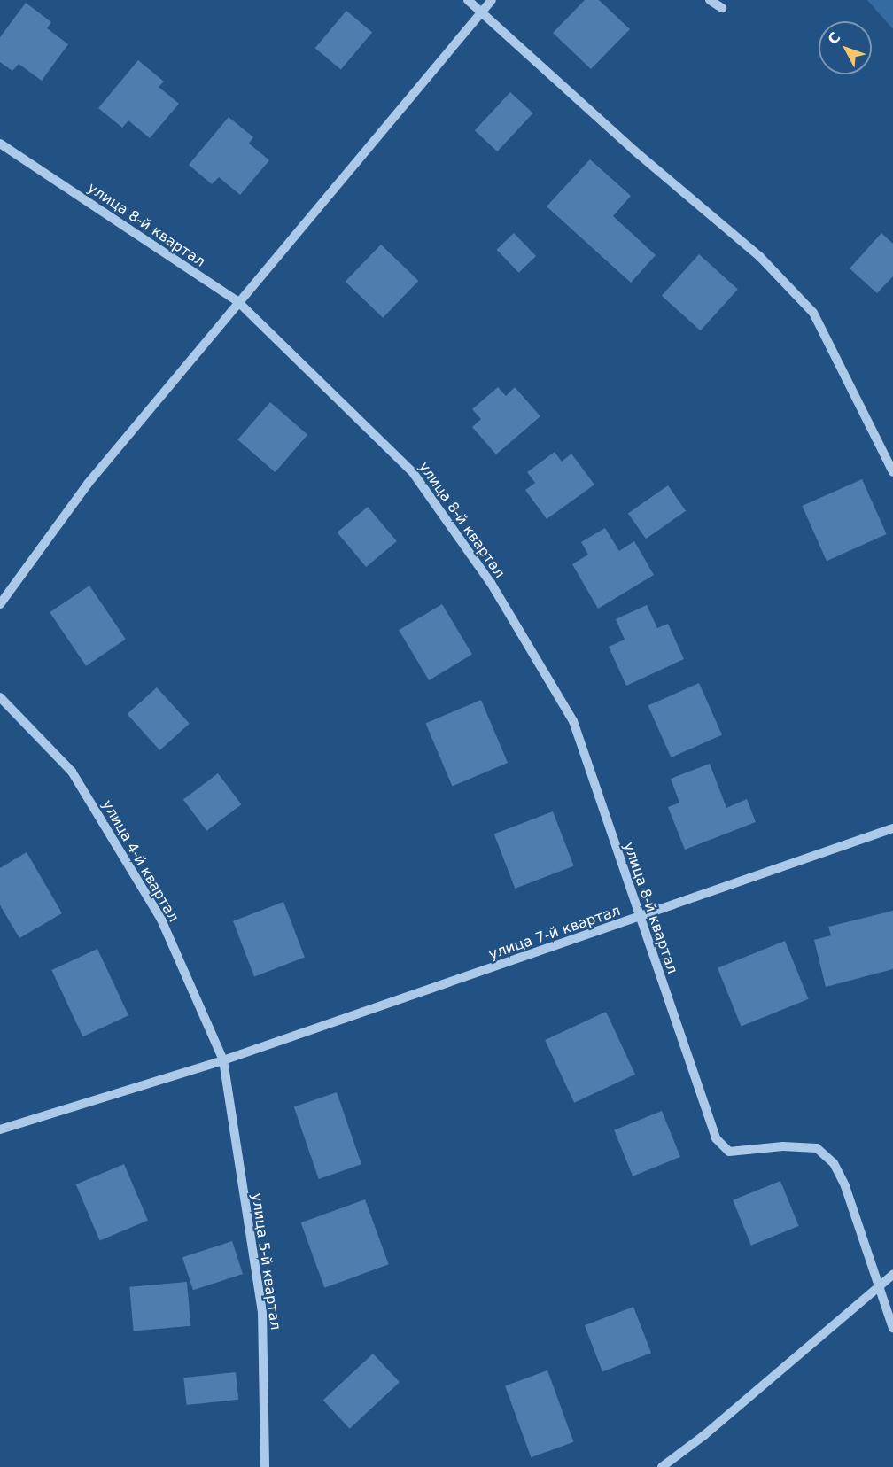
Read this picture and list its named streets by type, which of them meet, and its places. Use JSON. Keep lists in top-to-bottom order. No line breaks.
{"streets":{"street":["улица 8-й квартал","улица 4-й квартал","улица 7-й квартал","улица 5-й квартал"]},"crossings":[["улица 8-й квартал","улица 7-й квартал"],["улица 4-й квартал","улица 7-й квартал"],["улица 4-й квартал","улица 5-й квартал"],["улица 7-й квартал","улица 5-й квартал"]],"north":"top left"}
